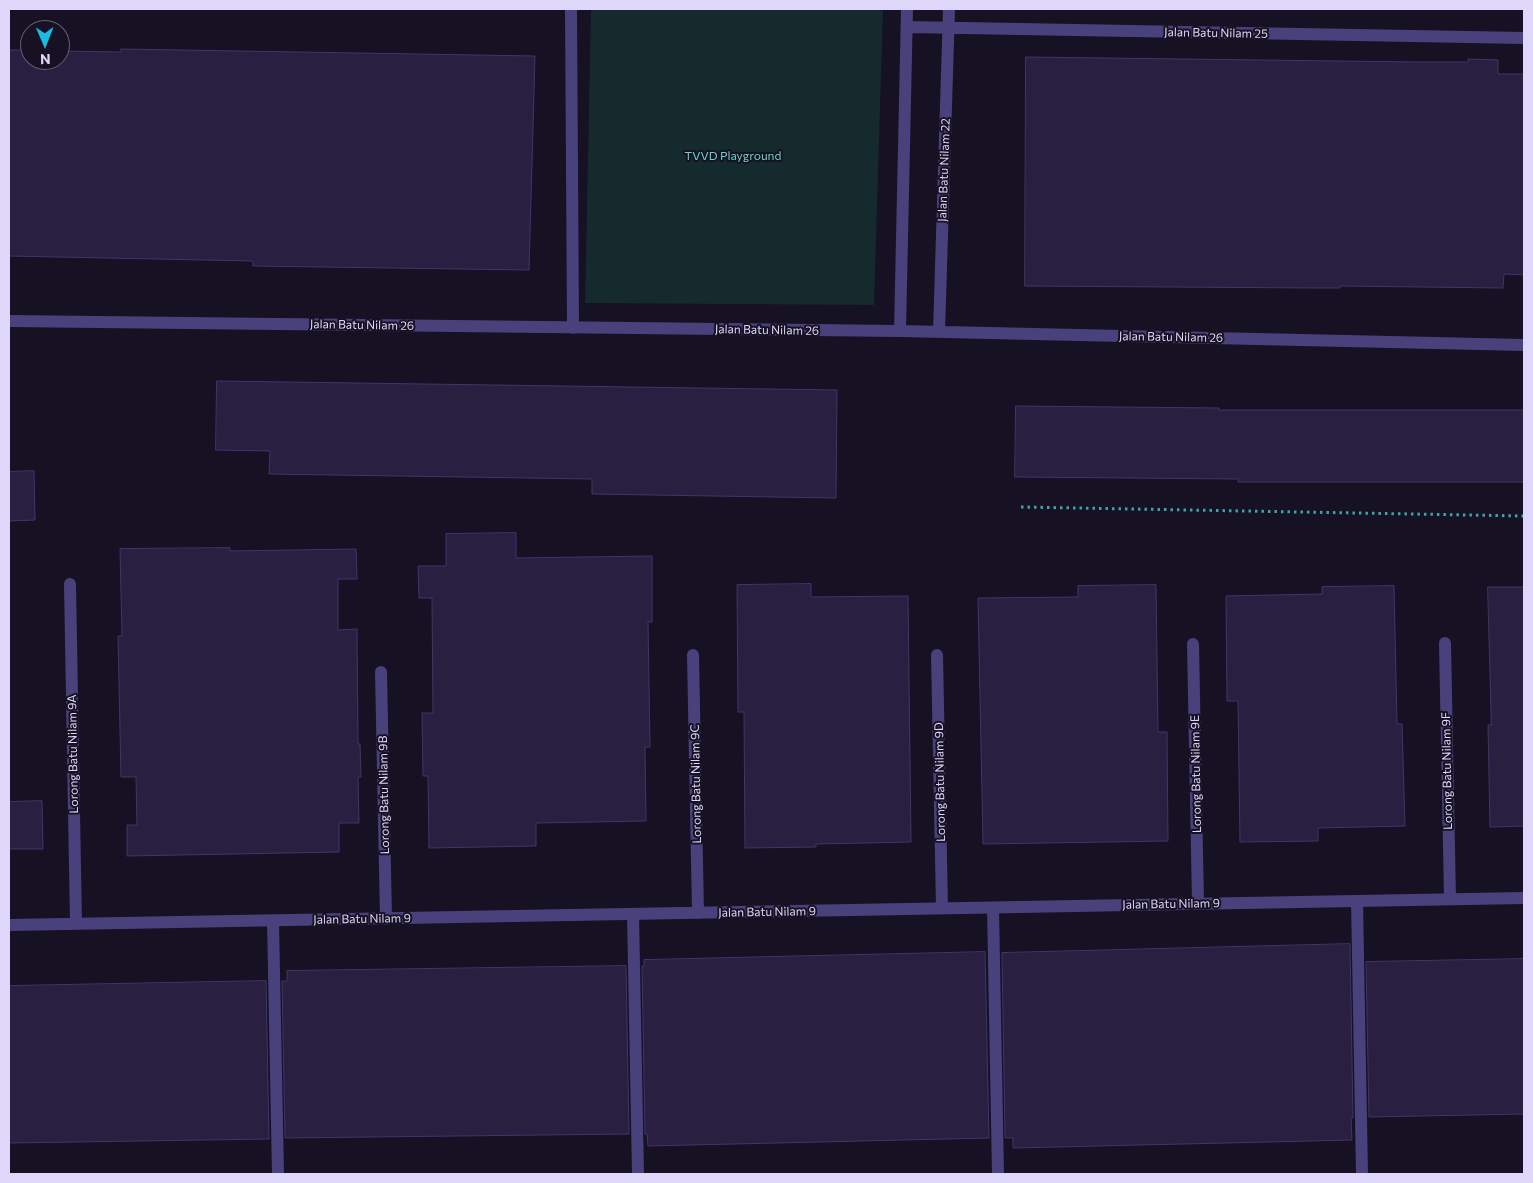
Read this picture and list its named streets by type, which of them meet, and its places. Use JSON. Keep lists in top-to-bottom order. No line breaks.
{"streets":{"street":["Jalan Batu Nilam 25","Jalan Batu Nilam 22","Jalan Batu Nilam 26","Lorong Batu Nilam 9A","Lorong Batu Nilam 9F","Lorong Batu Nilam 9E","Lorong Batu Nilam 9D","Lorong Batu Nilam 9C","Lorong Batu Nilam 9B","Jalan Batu Nilam 9"]},"crossings":[["Jalan Batu Nilam 25","Jalan Batu Nilam 22"],["Jalan Batu Nilam 22","Jalan Batu Nilam 26"],["Lorong Batu Nilam 9A","Jalan Batu Nilam 9"],["Lorong Batu Nilam 9F","Jalan Batu Nilam 9"],["Lorong Batu Nilam 9E","Jalan Batu Nilam 9"],["Lorong Batu Nilam 9D","Jalan Batu Nilam 9"],["Lorong Batu Nilam 9C","Jalan Batu Nilam 9"],["Lorong Batu Nilam 9B","Jalan Batu Nilam 9"]],"parks":["TVVD Playground"],"north":"bottom"}
